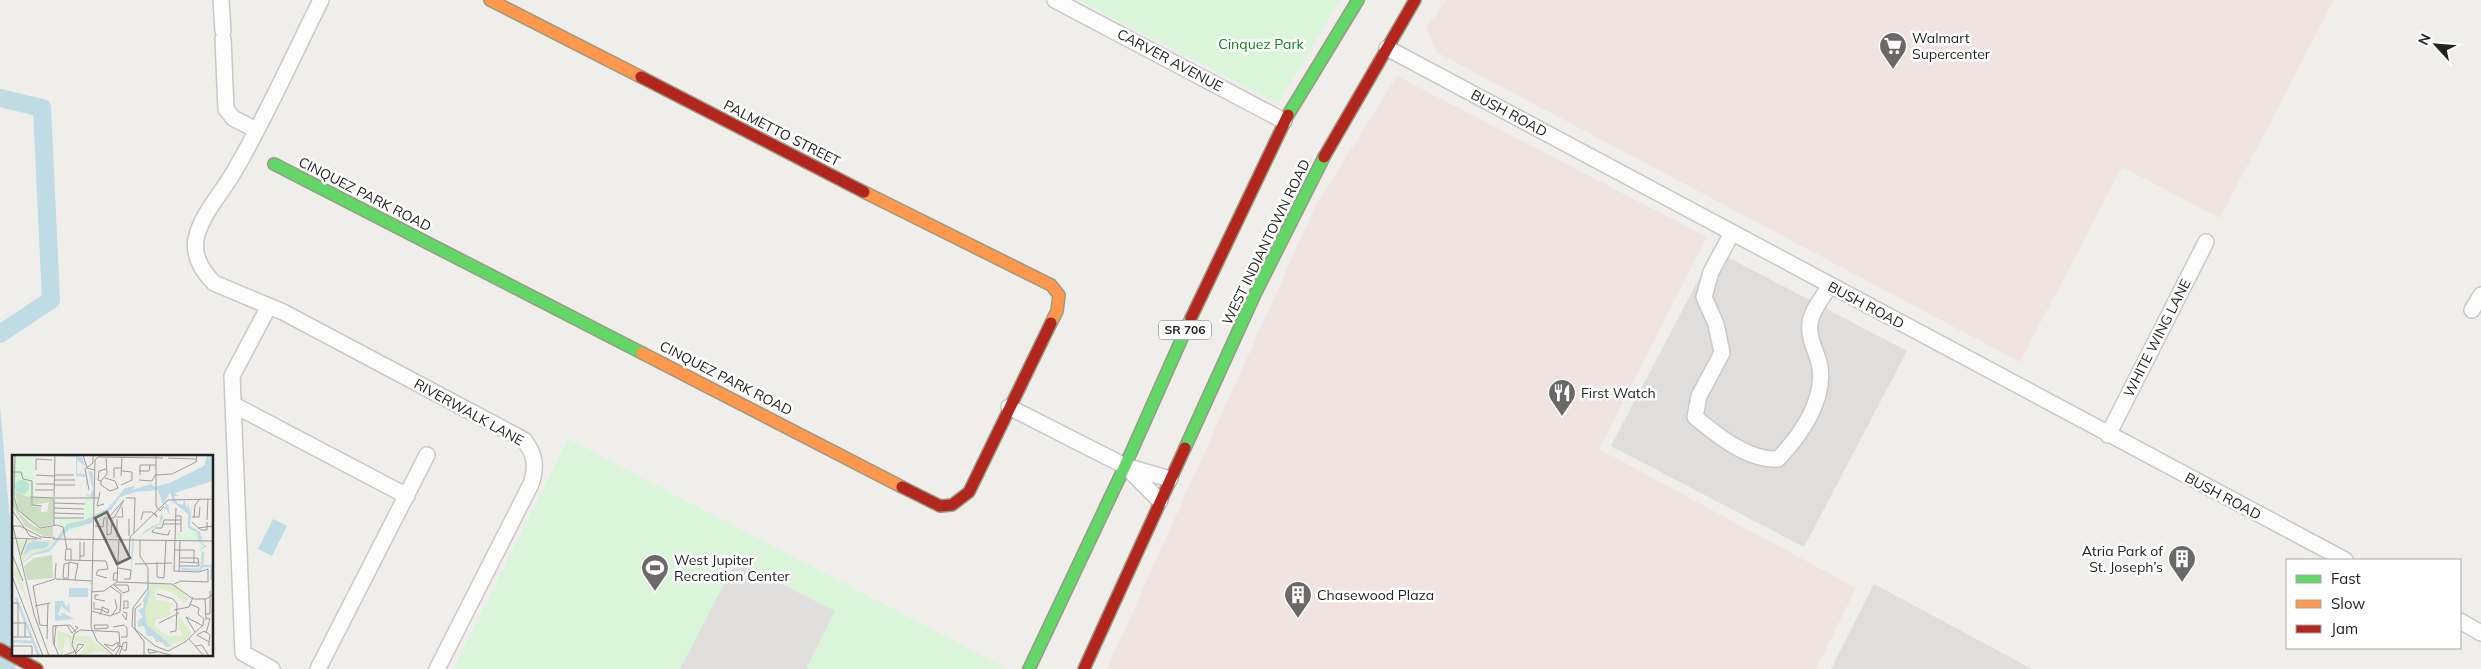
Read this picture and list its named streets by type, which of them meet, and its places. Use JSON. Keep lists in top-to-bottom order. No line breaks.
{"streets":{"street":["CARVER AVENUE","BUSH ROAD","PALMETTO STREET","CINQUEZ PARK ROAD","WEST INDIANTOWN ROAD","SR 706","WHITE WING LANE","RIVERWALK LANE"]},"crossings":[["CARVER AVENUE","SR 706"],["BUSH ROAD","WEST INDIANTOWN ROAD"],["BUSH ROAD","WHITE WING LANE"],["PALMETTO STREET","CINQUEZ PARK ROAD"]],"parks":["Cinquez Park"],"places":{"supermarket":["Walmart Supercenter"],"restaurant":["First Watch"],"building":["Atria Park of St. Joseph’s","Chasewood Plaza"],"sports":["West Jupiter Recreation Center"]},"legend":["Fast","Slow","Jam"],"north":"top left"}
